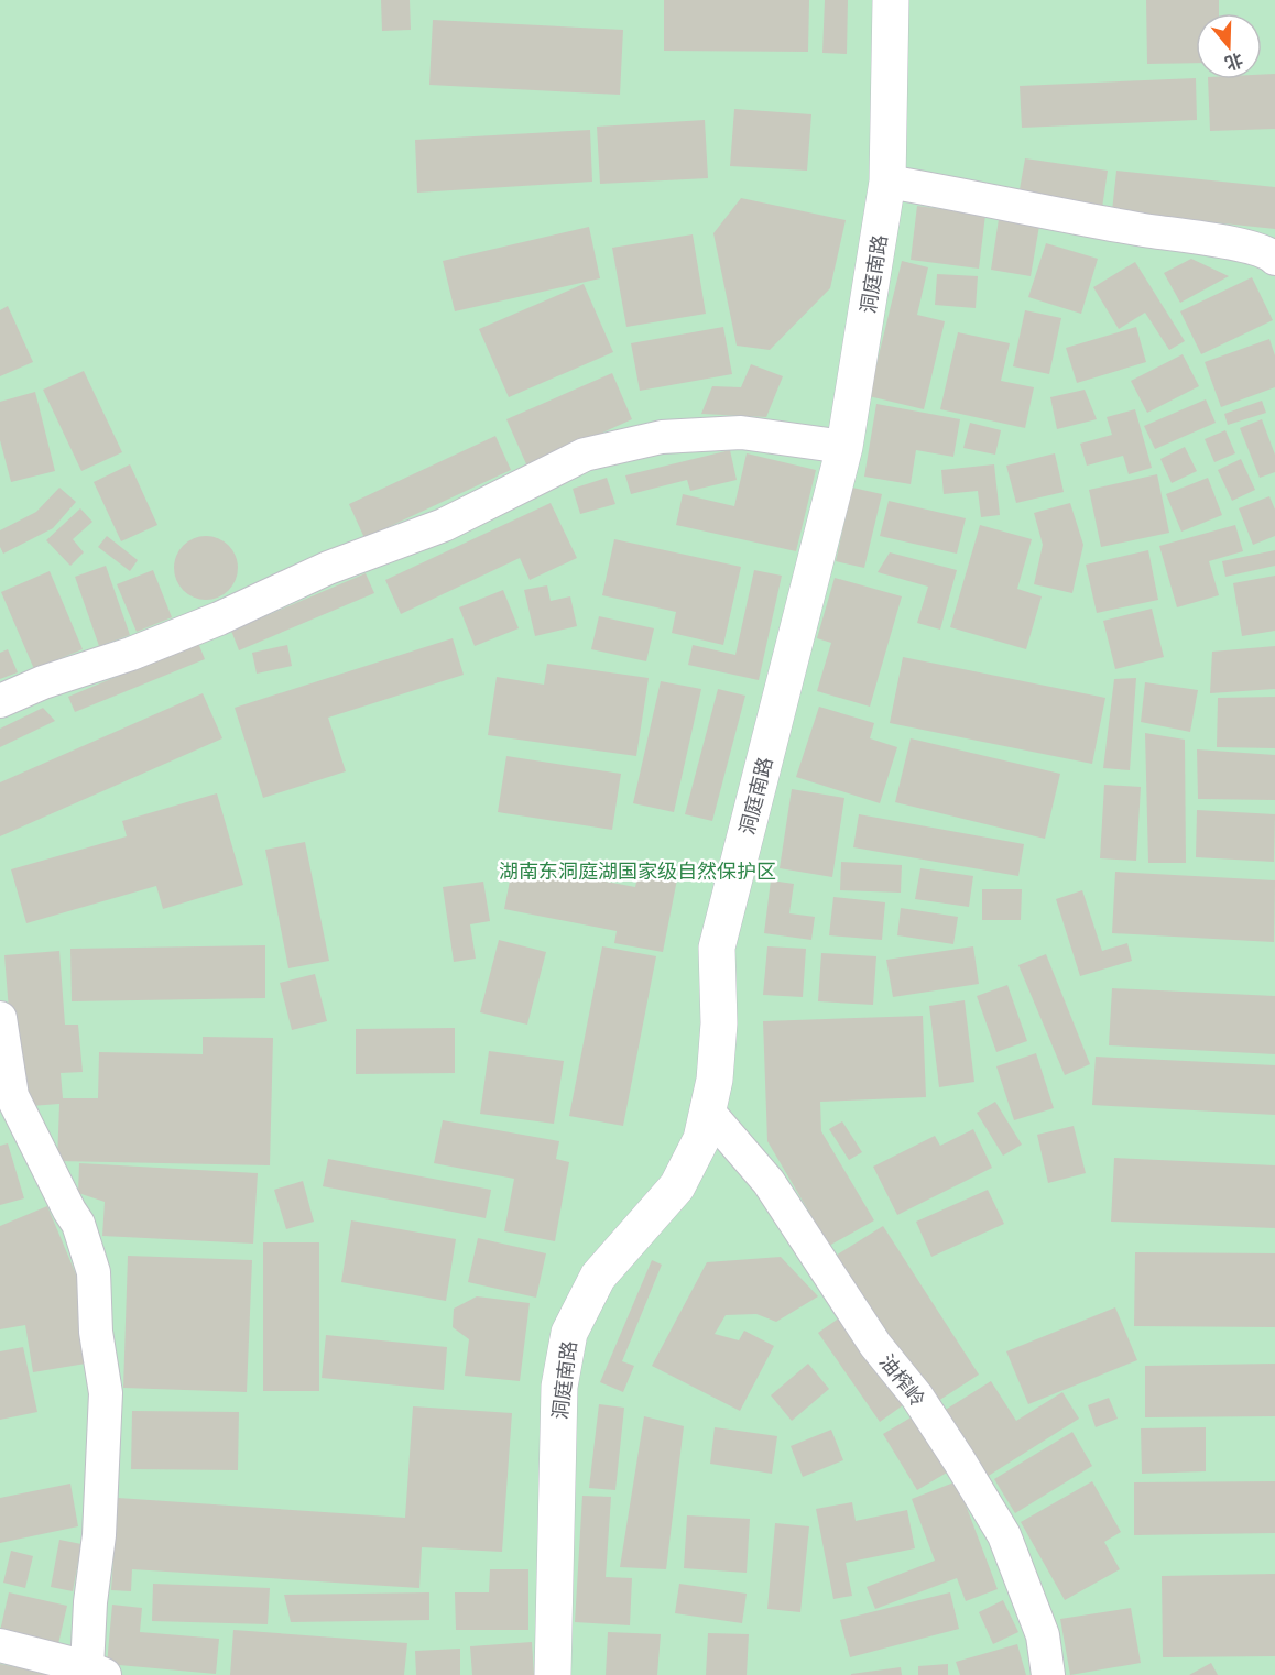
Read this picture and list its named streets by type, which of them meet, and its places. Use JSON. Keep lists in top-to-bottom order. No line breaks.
{"streets":{"main road":["洞庭南路"],"street":["油榨岭"]},"crossings":[["洞庭南路","油榨岭"]],"parks":["湖南东洞庭湖国家级自然保护区"],"north":"bottom"}
